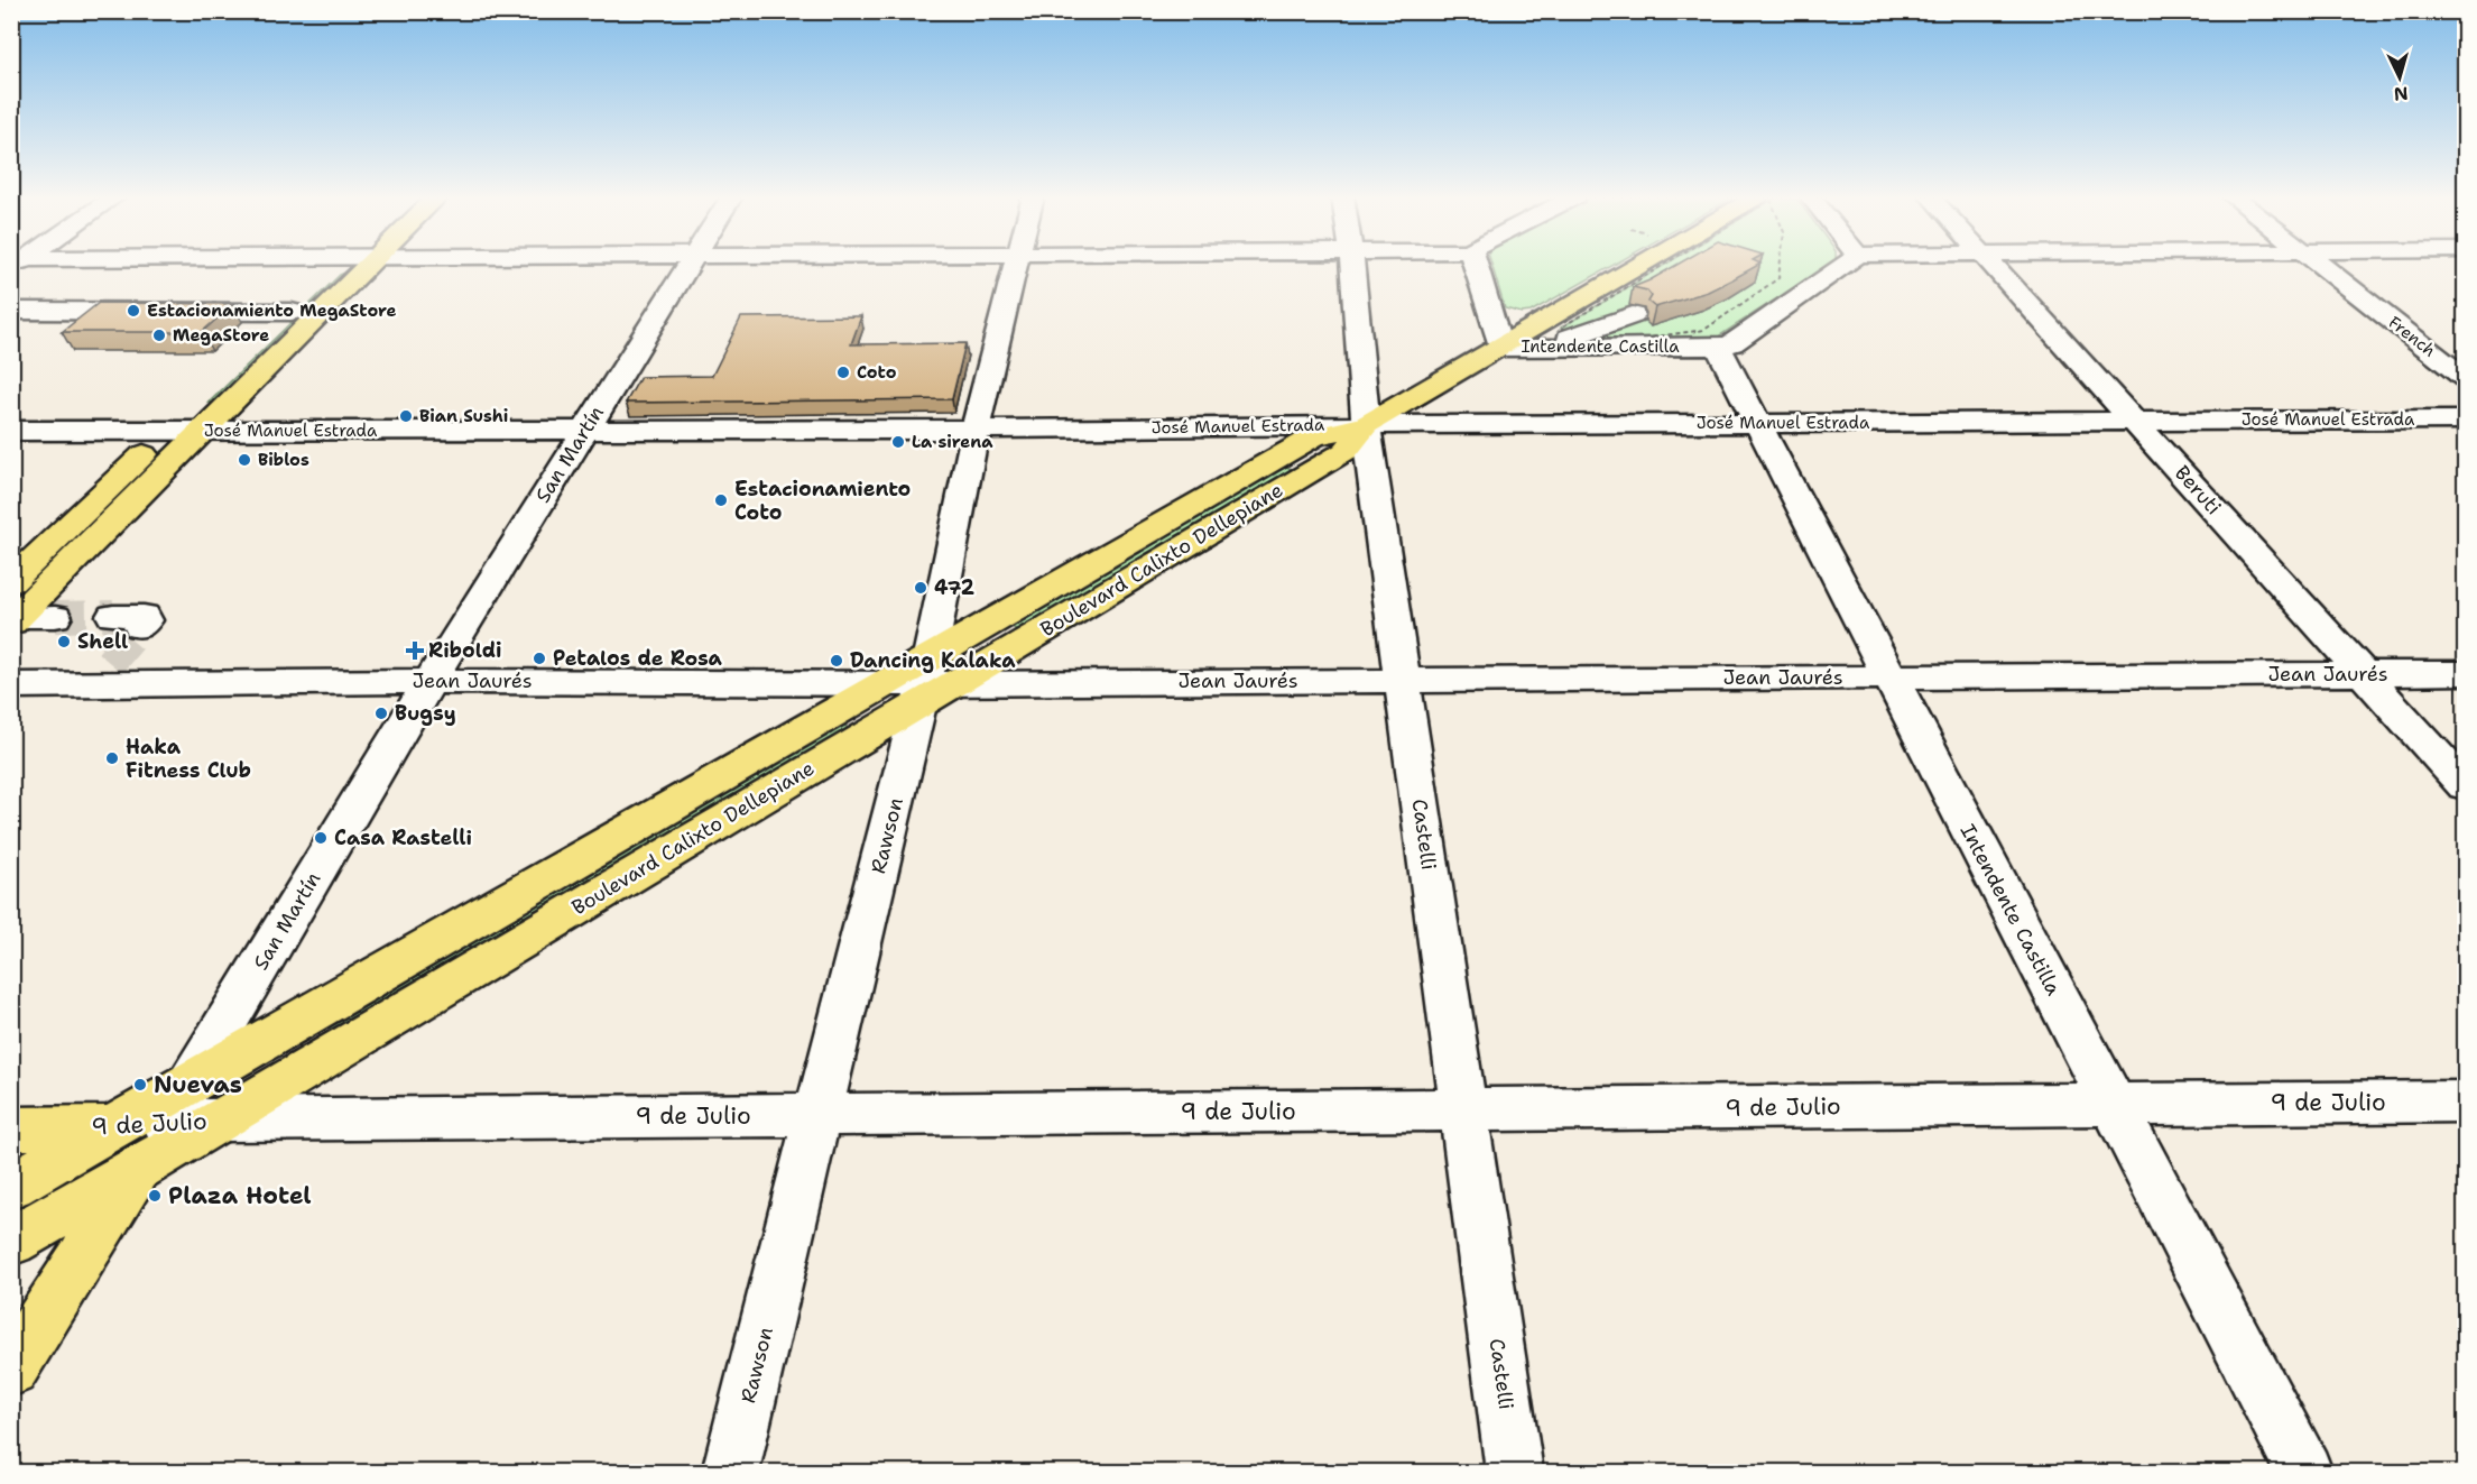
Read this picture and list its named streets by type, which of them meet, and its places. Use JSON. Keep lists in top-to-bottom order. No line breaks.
{"streets":{"main road":["San Martín","Boulevard Calixto Dellepiane","9 de Julio"],"street":["French","Intendente Castilla","José Manuel Estrada","Beruti","Jean Jaurés","Castelli","Rawson"]},"crossings":[["Intendente Castilla","José Manuel Estrada"],["Intendente Castilla","Boulevard Calixto Dellepiane"],["Intendente Castilla","Jean Jaurés"],["Intendente Castilla","9 de Julio"],["José Manuel Estrada","San Martín"],["José Manuel Estrada","Beruti"],["José Manuel Estrada","Boulevard Calixto Dellepiane"],["José Manuel Estrada","Castelli"],["José Manuel Estrada","Rawson"],["San Martín","Boulevard Calixto Dellepiane"],["San Martín","Jean Jaurés"],["San Martín","9 de Julio"],["Beruti","Jean Jaurés"],["Boulevard Calixto Dellepiane","Jean Jaurés"],["Boulevard Calixto Dellepiane","Castelli"],["Boulevard Calixto Dellepiane","Rawson"],["Boulevard Calixto Dellepiane","9 de Julio"],["Jean Jaurés","Castelli"],["Jean Jaurés","Rawson"],["Castelli","9 de Julio"],["Rawson","9 de Julio"]],"places":{"other":["Estacionamiento MegaStore","MegaStore","Coto","Bian Sushi","La sirena","Biblos","Estacionamiento Coto","472","Shell","Petalos de Rosa","Dancing Kalaka","Bugsy","Haka Fitness Club","Casa Rastelli","Nuevas","Plaza Hotel"],"health":["Riboldi"]},"north":"bottom"}
